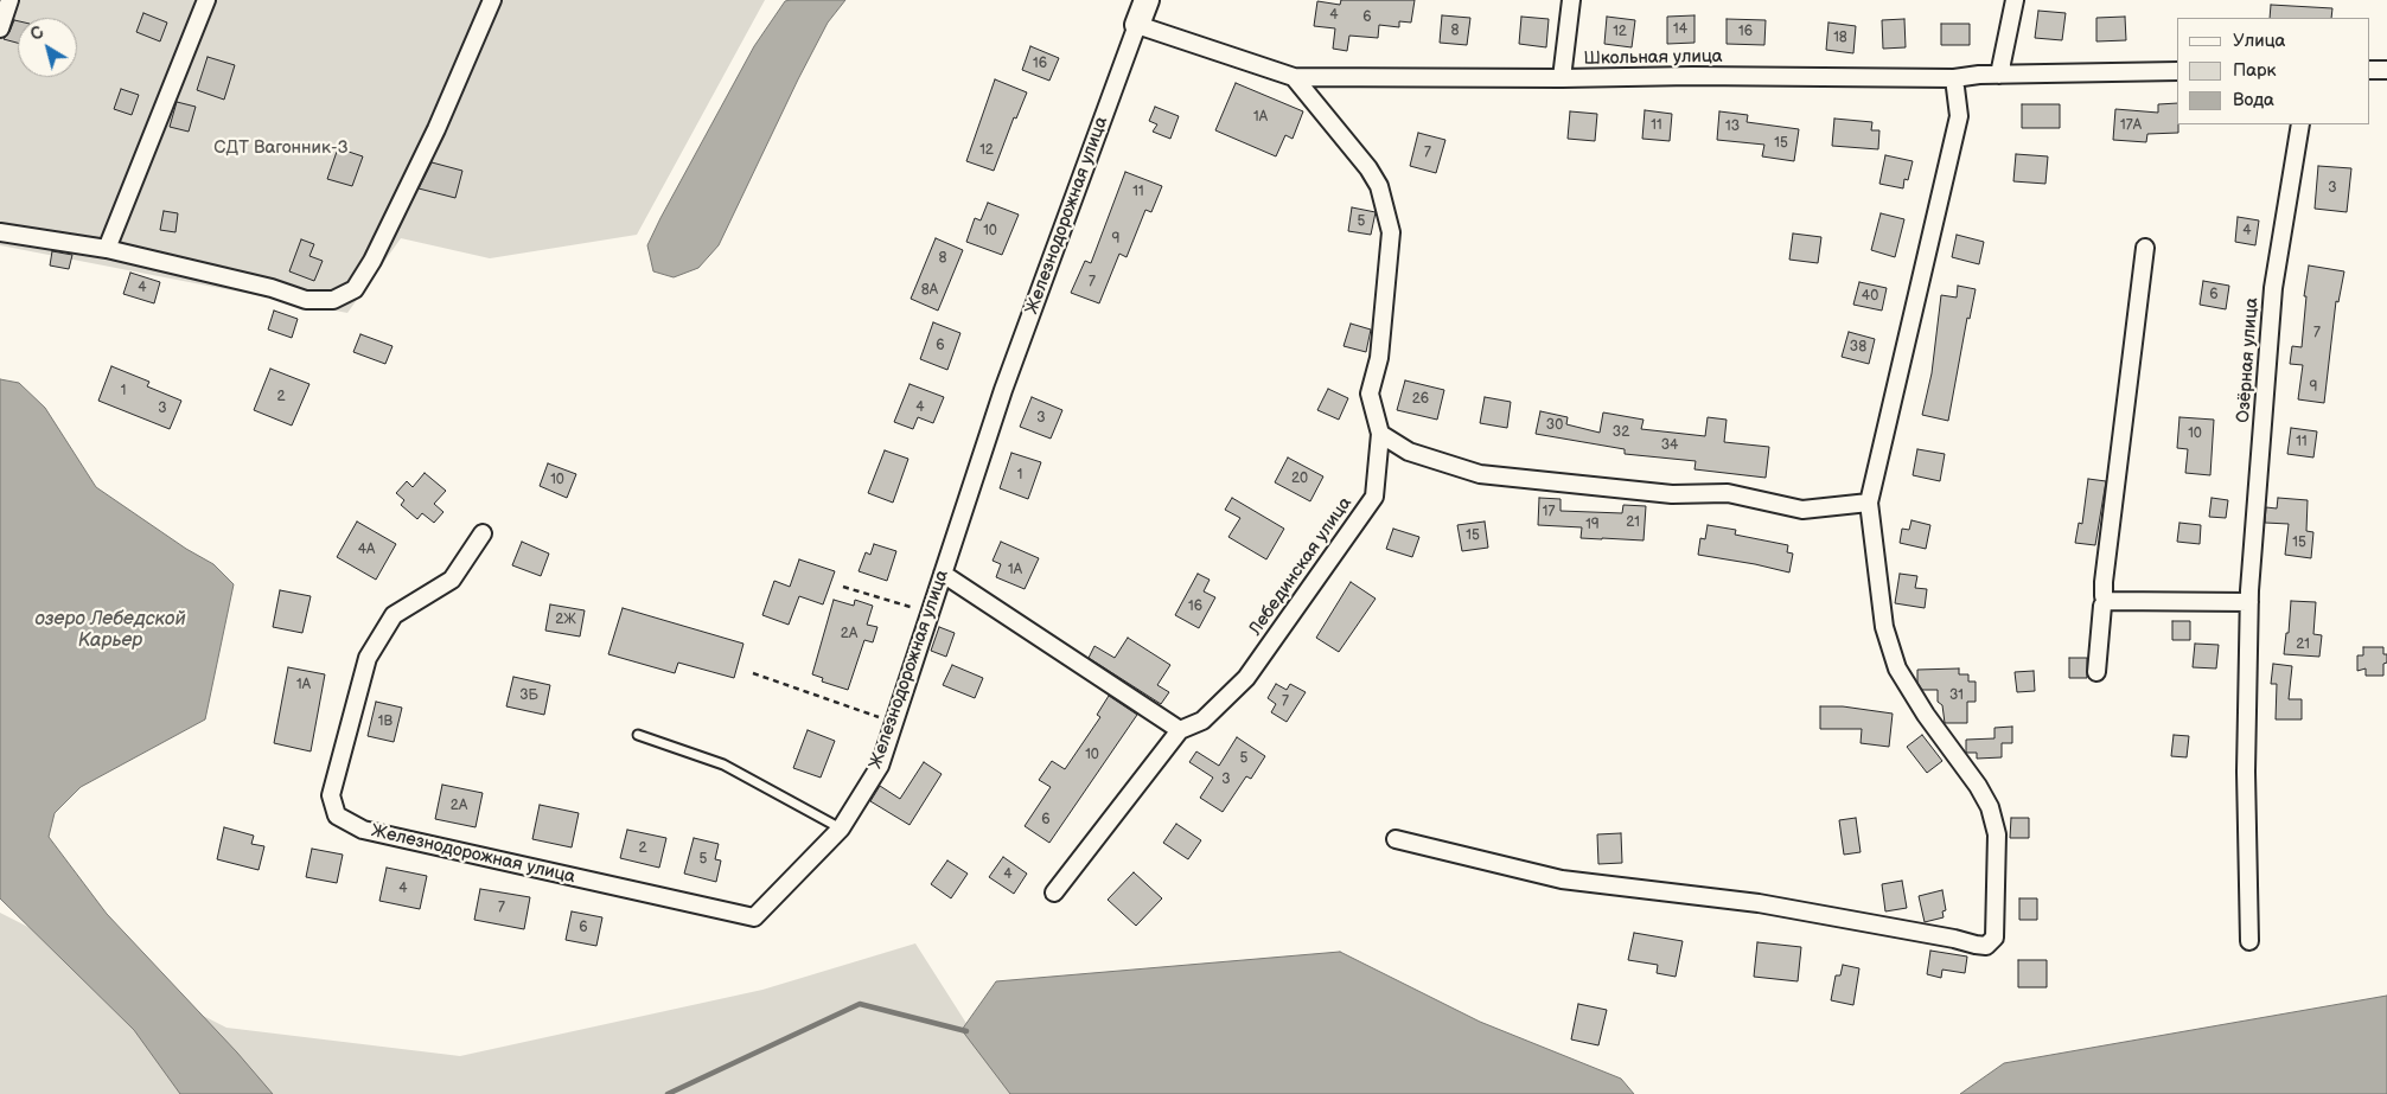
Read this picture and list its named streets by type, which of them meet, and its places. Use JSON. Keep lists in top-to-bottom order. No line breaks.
{"streets":{"street":["Школьная улица","Железнодорожная улица","Озёрная улица","Лебединская улица"]},"crossings":[["Школьная улица","Железнодорожная улица"]],"water":["озеро Лебедской Карьер"],"parks":["СДТ Вагонник-3"],"house_numbers":["4","6","14","8","12","16","18","16","1А","11","17А","13","15","12","7","3","11","5","10","4","9","8","7","4","8А","6","40","7","6","38","9","1","2","26","4","3","3","30","32","10","11","34","1","20","10","17","21","19","15","15","4А","1А","16","2Ж","2А","21","1А","3Б","31","7","1В","10","5","3","2А","6","2","5","4","4","7","6"],"legend":["Улица","Парк","Вода"],"north":"top left"}
